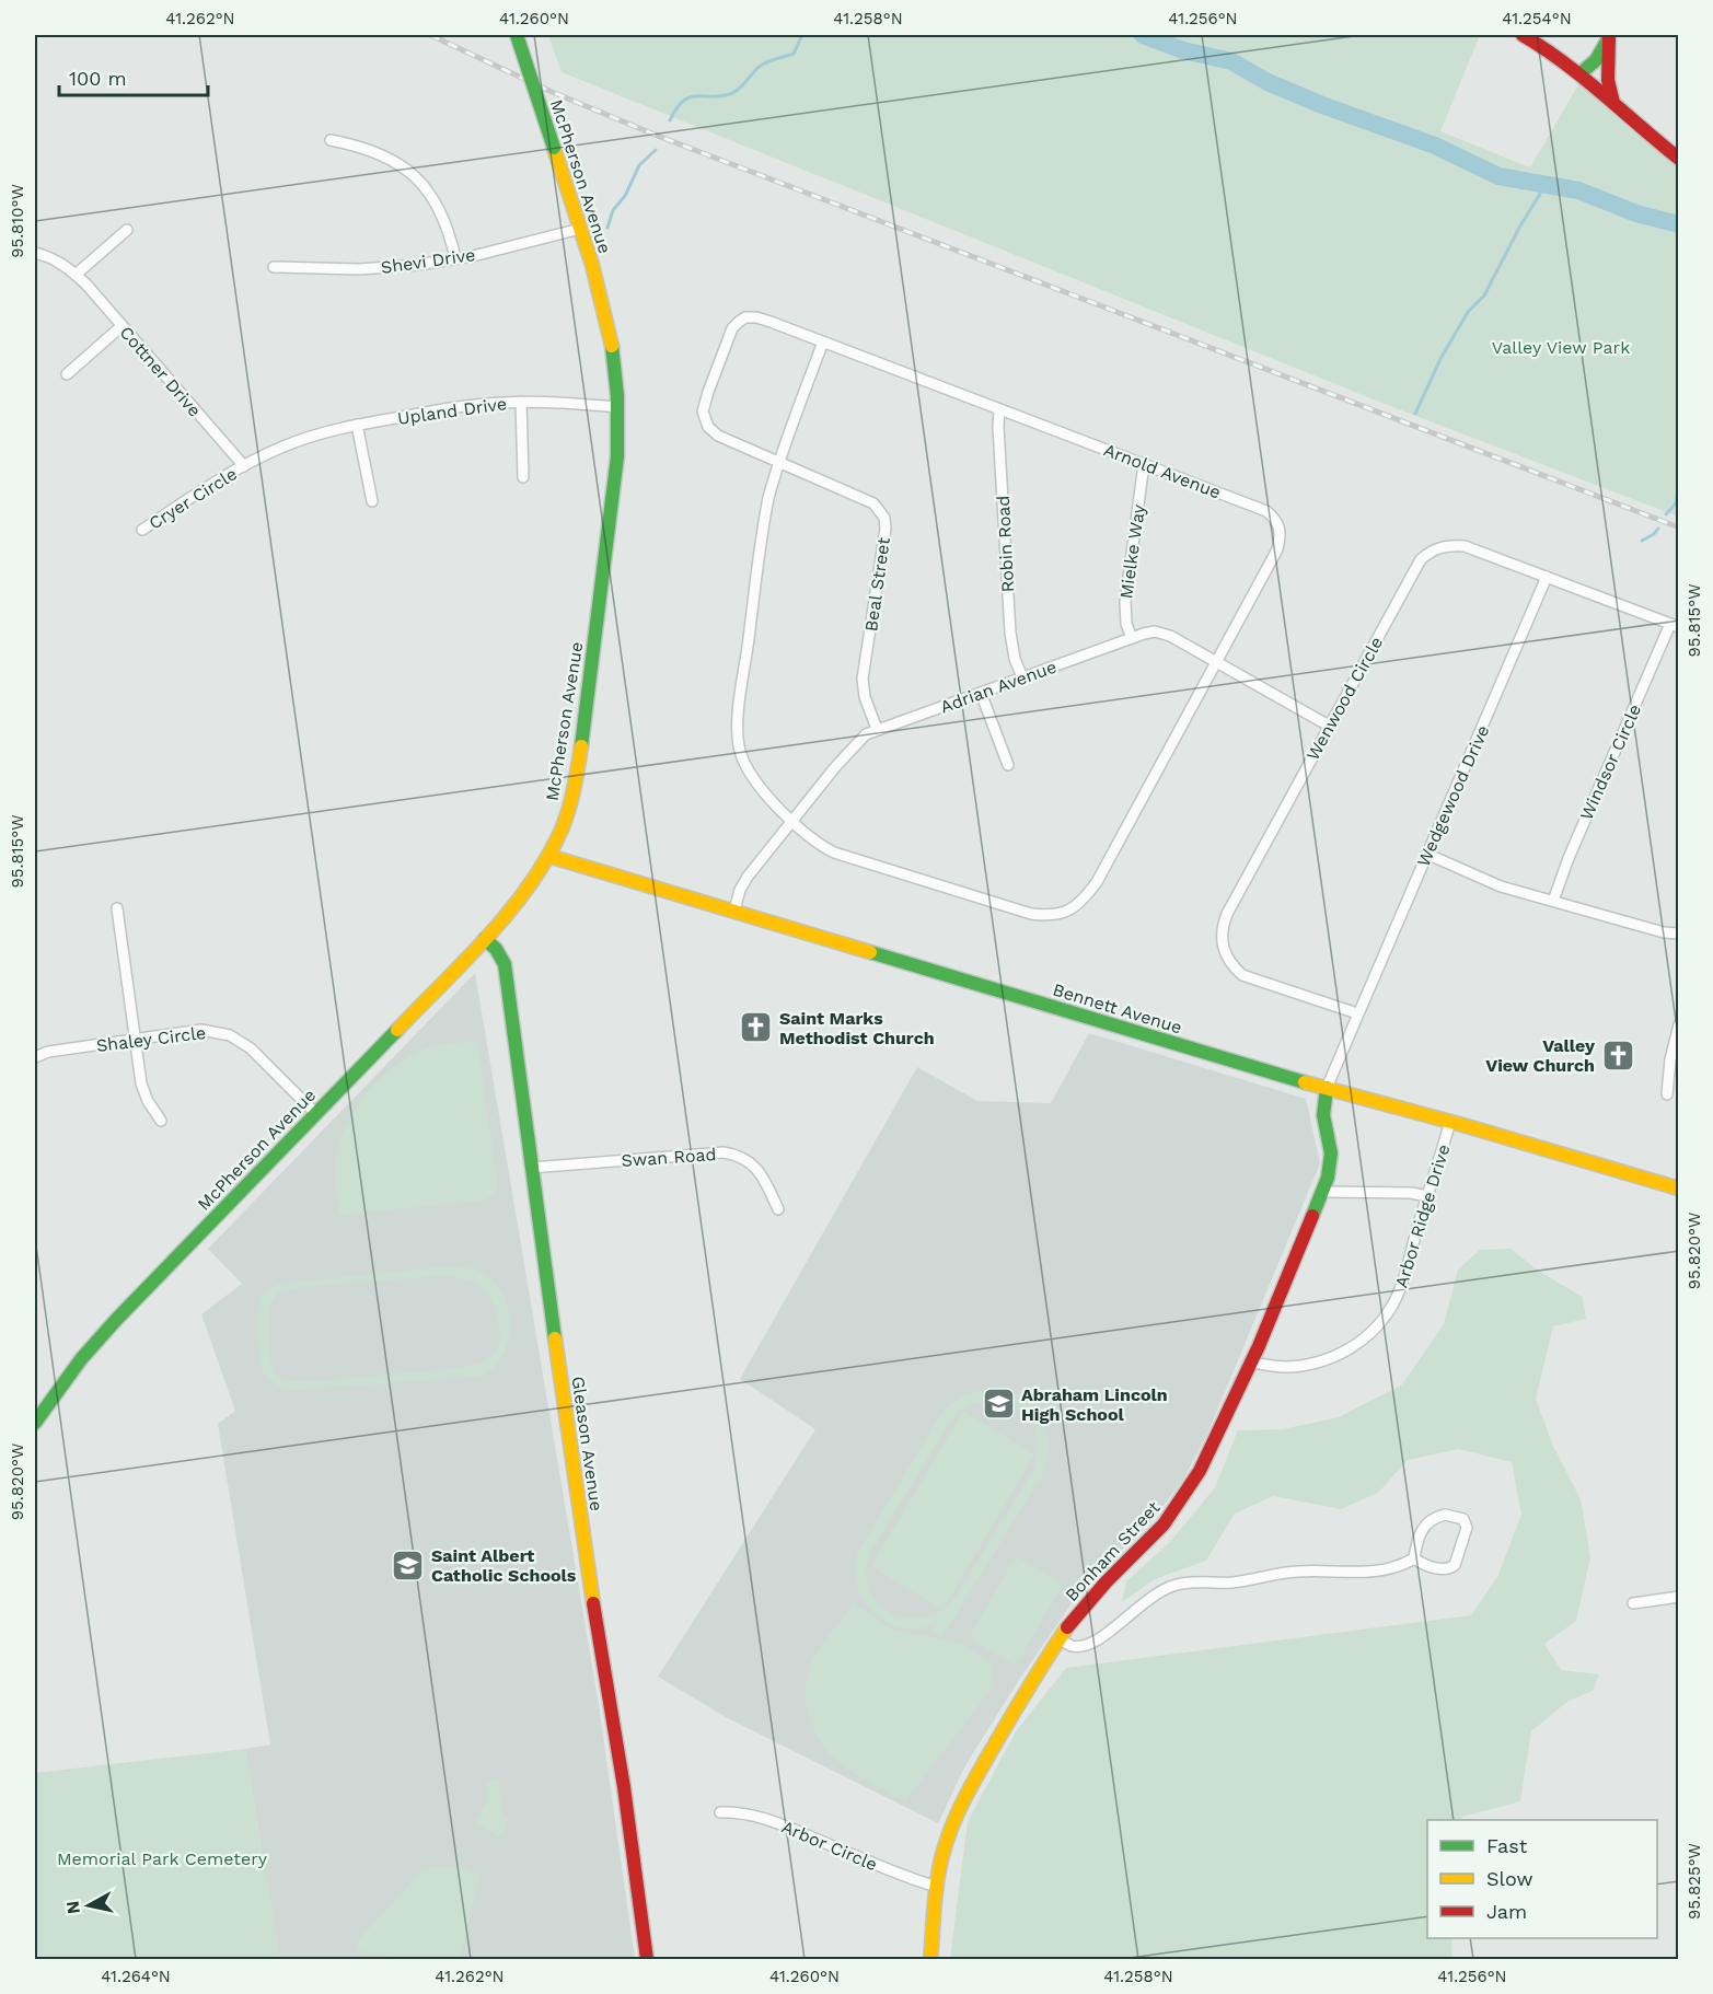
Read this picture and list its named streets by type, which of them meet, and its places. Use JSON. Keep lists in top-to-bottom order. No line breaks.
{"streets":{"main road":["McPherson Avenue","Bennett Avenue","Gleason Avenue","Bonham Street"],"street":["Shevi Drive","Cottner Drive","Upland Drive","Arnold Avenue","Cryer Circle","Robin Road","Mielke Way","Beal Street","Adrian Avenue","Wenwood Circle","Windsor Circle","Wedgewood Drive","Shaley Circle","Swan Road","Arbor Ridge Drive","Arbor Circle"]},"crossings":[["McPherson Avenue","Shevi Drive"],["McPherson Avenue","Upland Drive"],["McPherson Avenue","Bennett Avenue"],["McPherson Avenue","Shaley Circle"],["McPherson Avenue","Gleason Avenue"],["Cottner Drive","Upland Drive"],["Cottner Drive","Cryer Circle"],["Upland Drive","Cryer Circle"],["Arnold Avenue","Robin Road"],["Arnold Avenue","Mielke Way"],["Arnold Avenue","Beal Street"],["Arnold Avenue","Adrian Avenue"],["Robin Road","Adrian Avenue"],["Mielke Way","Adrian Avenue"],["Beal Street","Adrian Avenue"],["Adrian Avenue","Wenwood Circle"],["Adrian Avenue","Bennett Avenue"],["Wenwood Circle","Windsor Circle"],["Wenwood Circle","Wedgewood Drive"],["Wedgewood Drive","Bennett Avenue"],["Wedgewood Drive","Bonham Street"],["Bennett Avenue","Arbor Ridge Drive"],["Bennett Avenue","Bonham Street"],["Swan Road","Gleason Avenue"],["Arbor Ridge Drive","Bonham Street"],["Bonham Street","Arbor Circle"]],"parks":["Valley View Park","Memorial Park Cemetery"],"places":{"church":["Saint Marks Methodist Church","Valley View Church"],"school or university":["Abraham Lincoln High School","Saint Albert Catholic Schools"]},"legend":["Fast","Slow","Jam"],"scale_bar":"100 m","north":"left","coordinates":["41.262°N","41.260°N","41.258°N","41.256°N","41.254°N","95.810°W","95.815°W","95.820°W","95.825°W","41.264°N"]}
